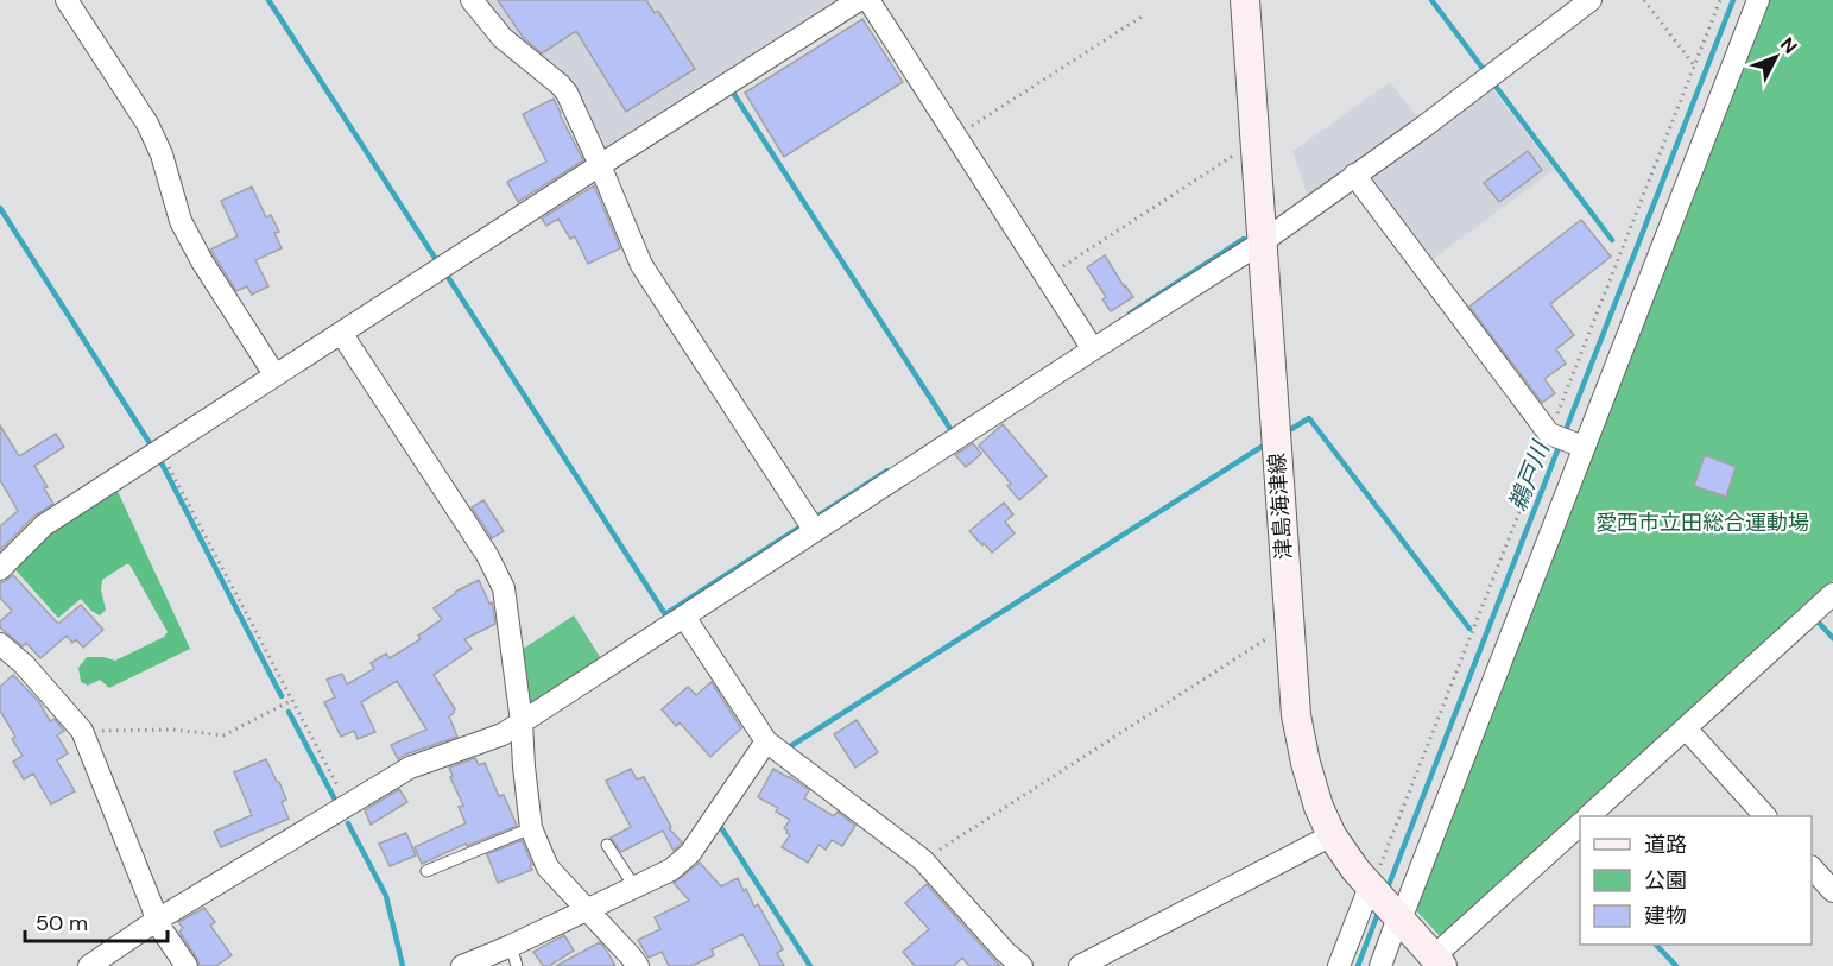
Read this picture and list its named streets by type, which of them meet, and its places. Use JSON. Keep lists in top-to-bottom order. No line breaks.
{"streets":{"main road":["津島海津線"]},"water":["鵜戸川"],"parks":["愛西市立田総合運動場"],"legend":["道路","公園","建物"],"scale_bar":"50 m","north":"top right"}
